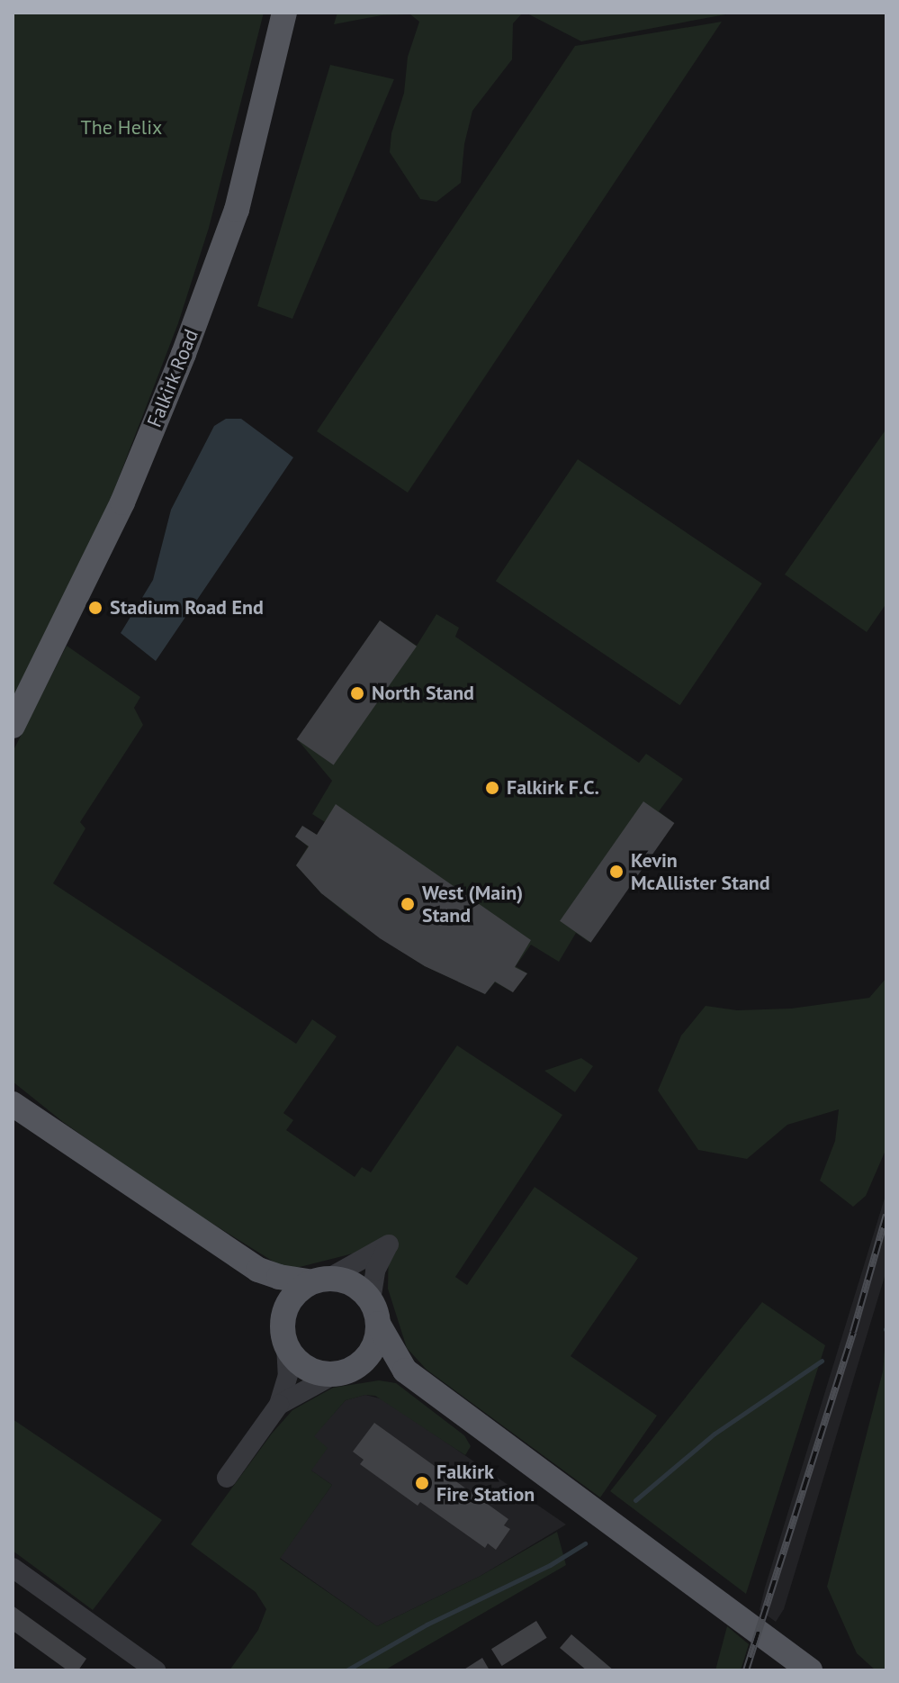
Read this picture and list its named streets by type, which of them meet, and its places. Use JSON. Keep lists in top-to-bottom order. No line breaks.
{"streets":{"main road":["Falkirk Road"]},"parks":["The Helix"],"places":["Stadium Road End","North Stand","Falkirk F.C.","Kevin McAllister Stand","West (Main) Stand","Falkirk Fire Station"]}
